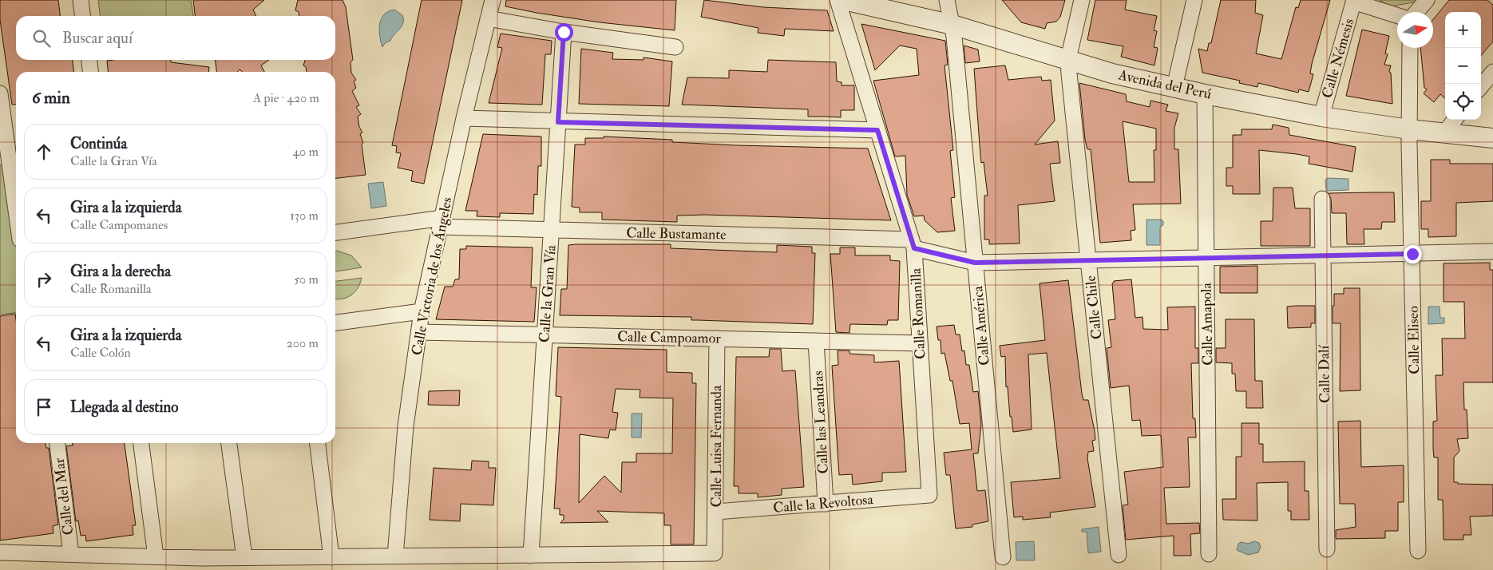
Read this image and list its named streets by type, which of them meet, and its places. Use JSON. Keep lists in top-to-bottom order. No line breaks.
{"streets":{"street":["Calle Némesis","Avenida del Perú","Calle Bustamante","Calle Victoria de los Ángeles","Calle la Gran Vía","Calle Chile","Calle Romanilla","Calle Amapola","Calle América","Calle Campoamor","Calle Eliseo","Calle Dalí","Calle las Leandras","Calle Luisa Fernanda","Calle del Mar","Calle la Revoltosa"]},"crossings":[["Calle Némesis","Avenida del Perú"],["Avenida del Perú","Calle Chile"],["Avenida del Perú","Calle Amapola"],["Avenida del Perú","Calle América"],["Avenida del Perú","Calle Eliseo"],["Calle Bustamante","Calle Victoria de los Ángeles"],["Calle Bustamante","Calle la Gran Vía"],["Calle Bustamante","Calle Chile"],["Calle Bustamante","Calle Romanilla"],["Calle Bustamante","Calle Amapola"],["Calle Bustamante","Calle América"],["Calle Bustamante","Calle Eliseo"],["Calle Bustamante","Calle Dalí"],["Calle Victoria de los Ángeles","Calle Campoamor"],["Calle la Gran Vía","Calle Campoamor"],["Calle la Gran Vía","Calle Luisa Fernanda"],["Calle Romanilla","Calle Campoamor"],["Calle Romanilla","Calle la Revoltosa"],["Calle Campoamor","Calle las Leandras"],["Calle Campoamor","Calle Luisa Fernanda"],["Calle las Leandras","Calle la Revoltosa"],["Calle Luisa Fernanda","Calle la Revoltosa"]],"north":"right","page":{"map_buttons":["+","−"],"search":"Buscar aquí","heading":["6 min","A pie · 420 m"],"list":[["Continúa","Calle la Gran Vía","40 m"],["Gira a la izquierda","Calle Campomanes","130 m"],["Gira a la derecha","Calle Romanilla","50 m"],["Gira a la izquierda","Calle Colón","200 m"],"Llegada al destino"]}}
